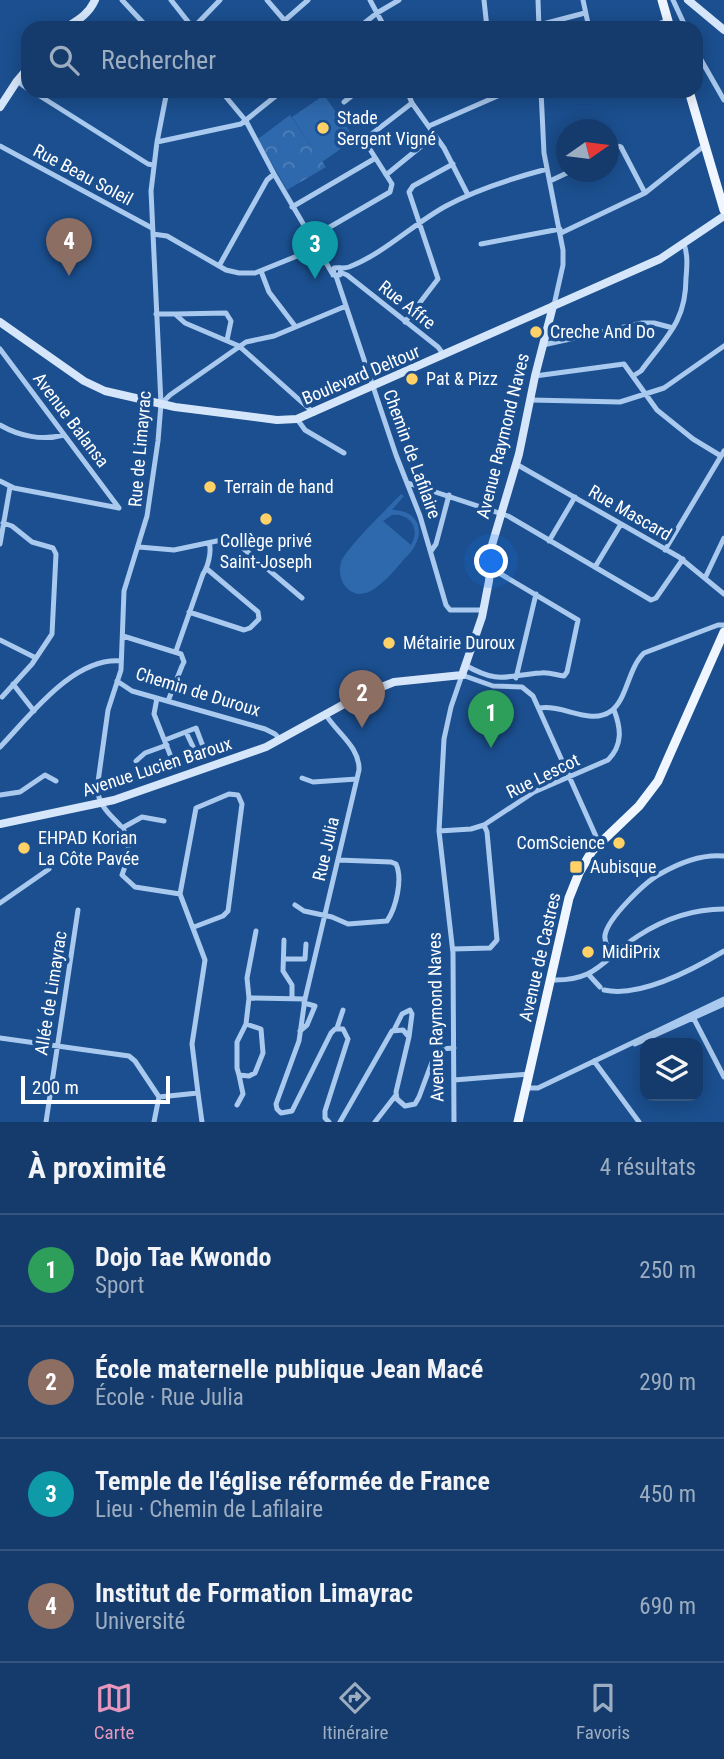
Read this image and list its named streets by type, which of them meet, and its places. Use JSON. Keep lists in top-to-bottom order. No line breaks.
{"streets":{"main road":["Avenue de Castres"],"street":["Rue Beau Soleil","Rue Affre","Boulevard Deltour","Avenue Balansa","Avenue Raymond Naves","Rue de Limayrac","Chemin de Lafilaire","Rue Mascard","Chemin de Duroux","Avenue Lucien Baroux","Rue Lescot","Rue Julia","Allée de Limayrac"]},"crossings":[["Rue Beau Soleil","Rue de Limayrac"],["Rue Affre","Boulevard Deltour"],["Rue Affre","Chemin de Lafilaire"],["Boulevard Deltour","Avenue Raymond Naves"],["Boulevard Deltour","Rue de Limayrac"],["Boulevard Deltour","Chemin de Lafilaire"],["Avenue Raymond Naves","Chemin de Lafilaire"],["Avenue Raymond Naves","Rue Mascard"],["Avenue Raymond Naves","Rue Lescot"],["Rue de Limayrac","Chemin de Duroux"],["Rue de Limayrac","Avenue Lucien Baroux"],["Chemin de Duroux","Avenue Lucien Baroux"]],"places":{"other":["Stade Sergent Vigné","Creche And Do","Pat & Pizz","Terrain de hand","Collège privé Saint-Joseph","Métairie Duroux","ComScience","EHPAD Korian La Côte Pavée","MidiPrix"],"transit":["Aubisque"]},"scale_bar":"200 m","north":"right","page":{"search":"Rechercher","pins":["4","3","2","1"],"scale":"200 m","heading":["À proximité","4 résultats"],"list":[{"mark":"1","name":"Dojo Tae Kwondo","note":"Sport","value":"250 m"},{"mark":"2","name":"École maternelle publique Jean Macé","note":"École · Rue Julia","value":"290 m"},{"mark":"3","name":"Temple de l'église réformée de France","note":"Lieu · Chemin de Lafilaire","value":"450 m"},{"mark":"4","name":"Institut de Formation Limayrac","note":"Université","value":"690 m"}],"nav":["Carte","Itinéraire","Favoris"]}}
